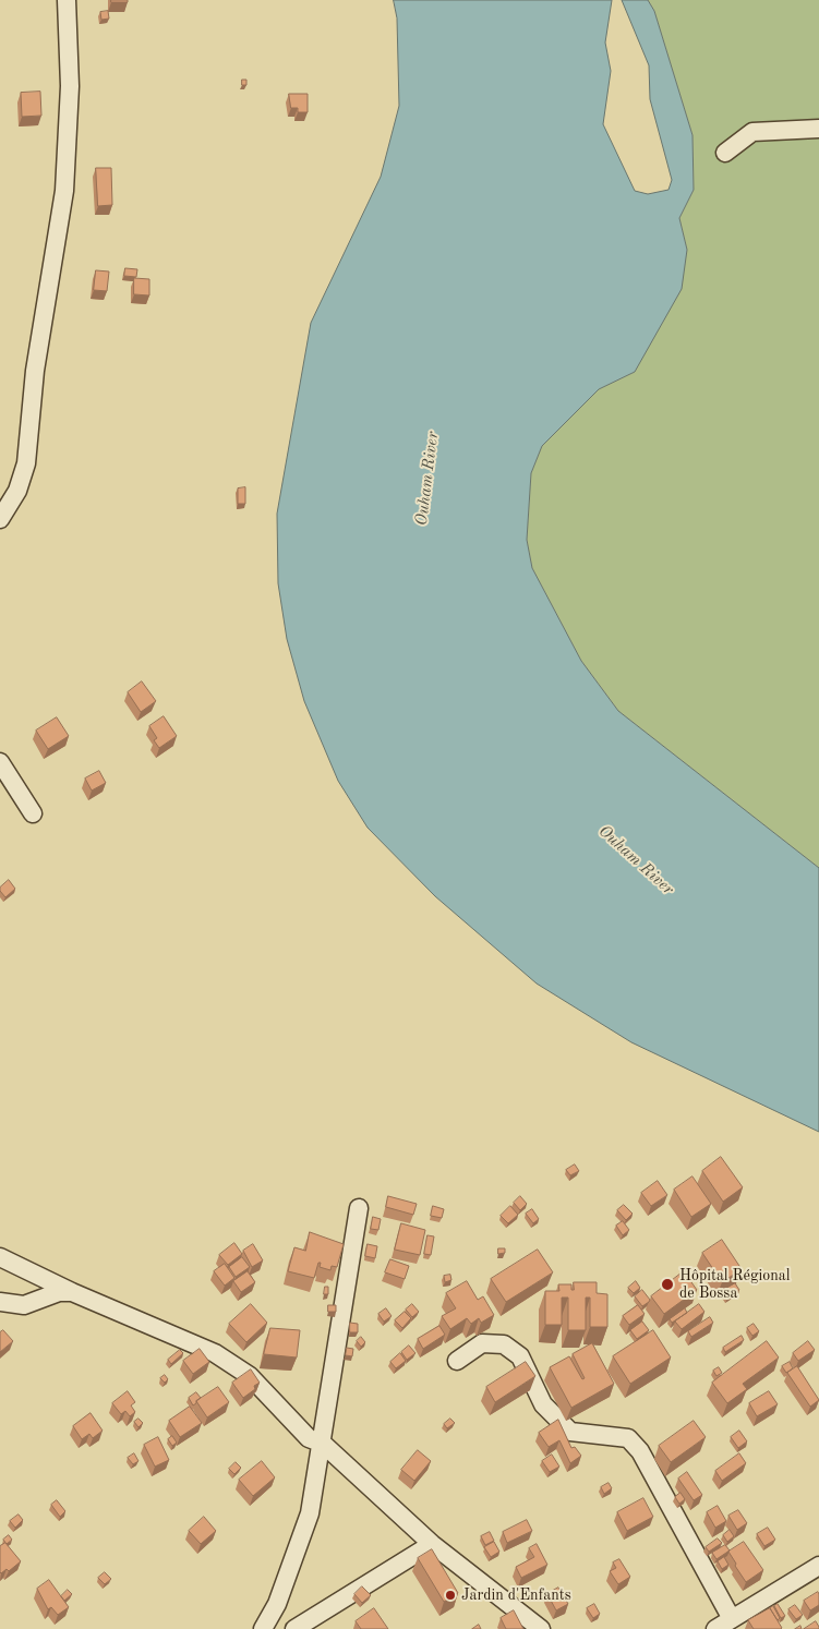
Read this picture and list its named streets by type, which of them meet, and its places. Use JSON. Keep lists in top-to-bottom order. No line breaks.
{"water":["Ouham River"],"places":["Hôpital Régional de Bossa","Jardin d'Enfants"]}
